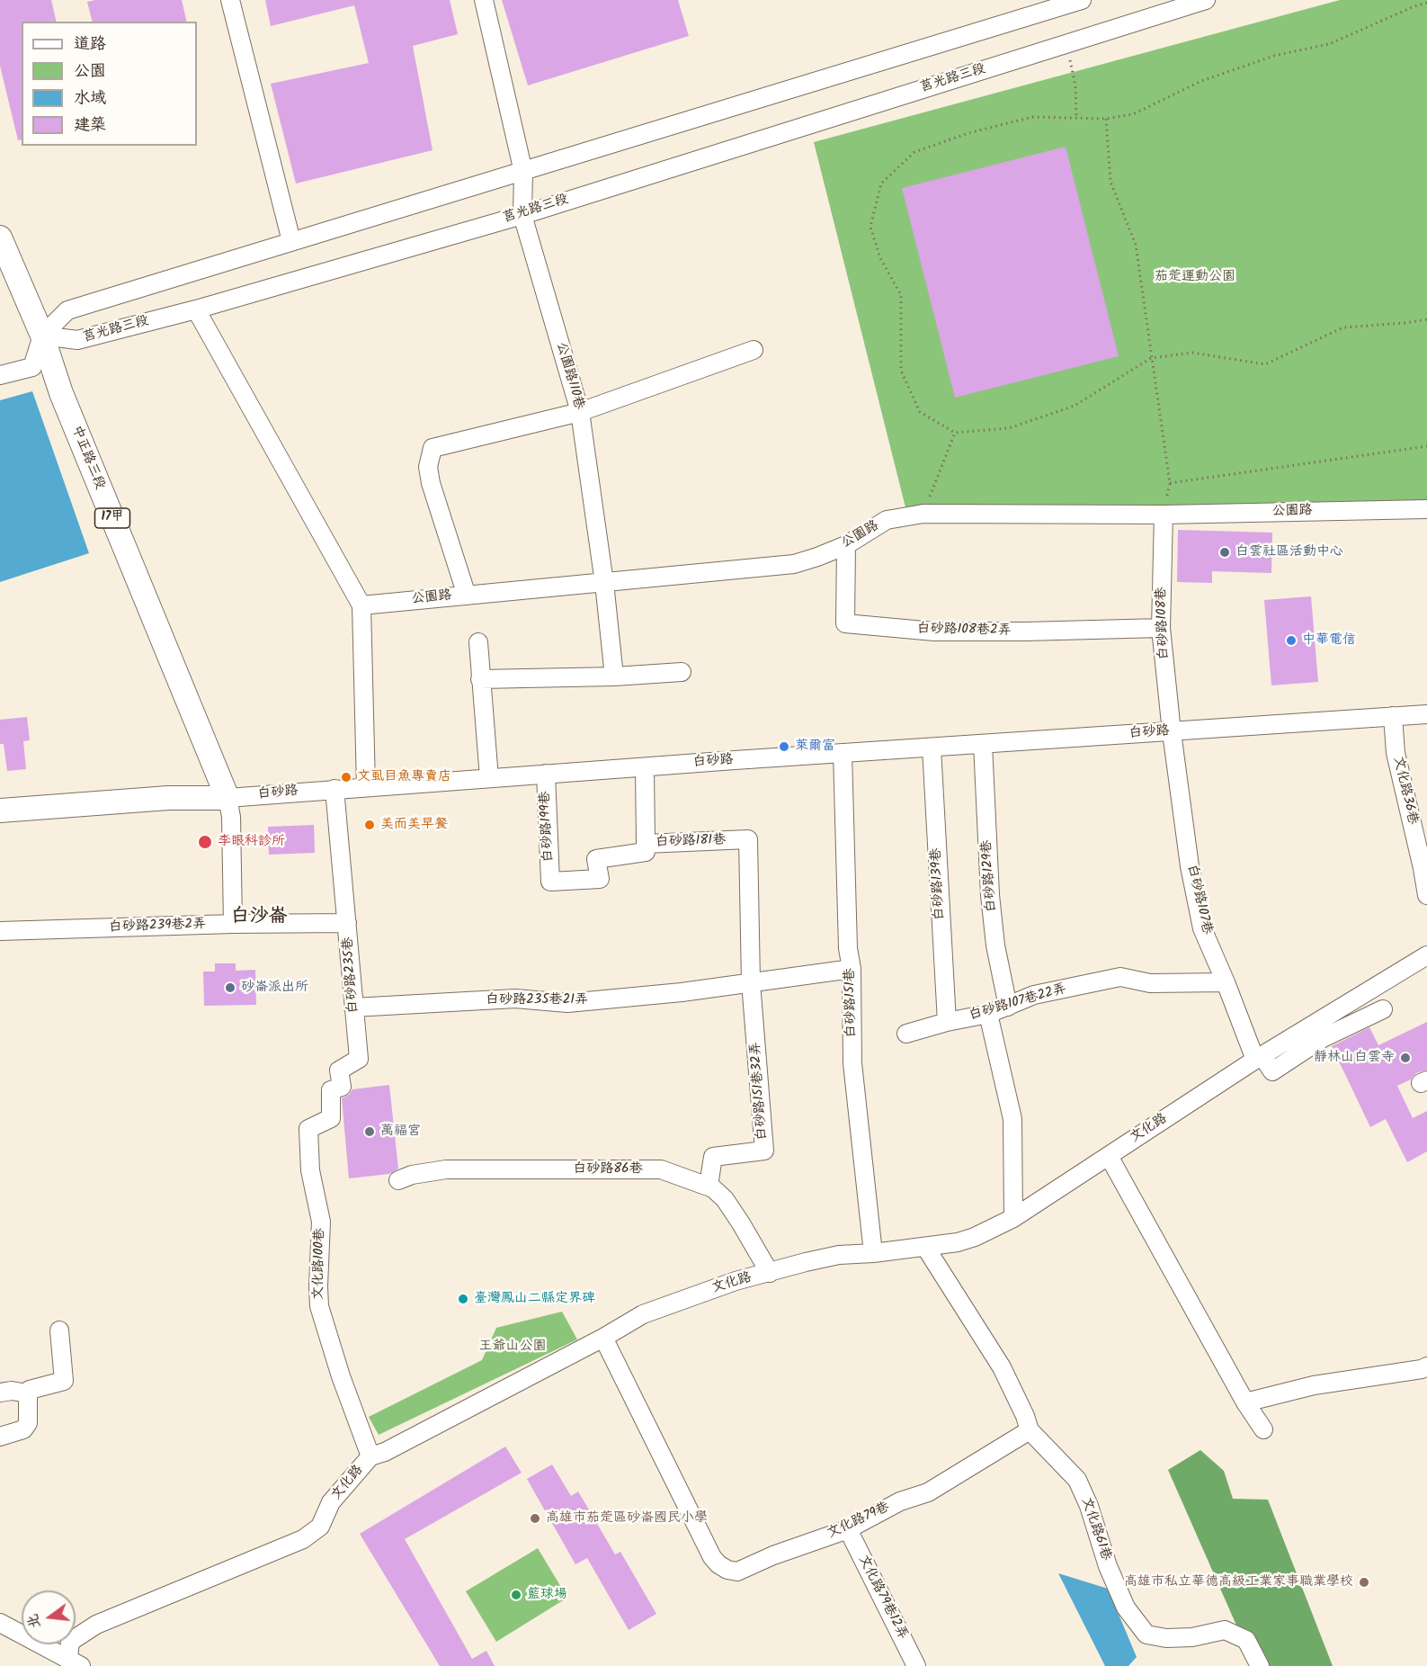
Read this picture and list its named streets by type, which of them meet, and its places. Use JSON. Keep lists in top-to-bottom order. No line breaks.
{"streets":{"main road":["中正路三段","17甲","白砂路"],"street":["莒光路三段","公園路110巷","公園路","白砂路108巷","白砂路108巷2弄","文化路36巷","白砂路199巷","白砂路181巷","白砂路129巷","白砂路139巷","白砂路107巷","白砂路239巷2弄","白砂路235巷","白砂路235巷21弄","白砂路151巷","白砂路107巷22弄","白砂路151巷32弄","文化路","白砂路86巷","文化路100巷","文化路79巷","文化路61巷","文化路79巷12弄"]},"crossings":[["莒光路三段","公園路110巷"],["莒光路三段","中正路三段"],["公園路110巷","公園路"],["中正路三段","白砂路"],["公園路","白砂路108巷"],["公園路","白砂路108巷2弄"],["白砂路108巷","白砂路108巷2弄"],["白砂路108巷","白砂路"],["白砂路108巷","白砂路107巷"],["白砂路","文化路36巷"],["白砂路","白砂路199巷"],["白砂路","白砂路181巷"],["白砂路","白砂路129巷"],["白砂路","白砂路139巷"],["白砂路","白砂路107巷"],["白砂路","白砂路235巷"],["白砂路","白砂路151巷"],["白砂路199巷","白砂路181巷"],["白砂路181巷","白砂路151巷32弄"],["白砂路129巷","白砂路107巷22弄"],["白砂路139巷","白砂路107巷22弄"],["白砂路107巷","白砂路107巷22弄"],["白砂路107巷","文化路"],["白砂路239巷2弄","白砂路235巷"],["白砂路235巷","白砂路235巷21弄"],["白砂路235巷","文化路100巷"],["白砂路235巷21弄","白砂路151巷32弄"],["白砂路151巷","文化路"],["白砂路151巷32弄","白砂路86巷"],["文化路","白砂路86巷"],["文化路","文化路100巷"],["文化路","文化路79巷"],["文化路79巷","文化路61巷"],["文化路79巷","文化路79巷12弄"]],"districts":["白沙崙"],"parks":["茄萣運動公園","王爺山公園"],"places":["白雲社區活動中心","中華電信","萊爾富","文虱目魚專賣店","美而美早餐","李眼科診所","砂崙派出所","靜林山白雲寺","萬福宮","臺灣鳳山二縣定界碑","高雄市茄萣區砂崙國民小學","高雄市私立華德高級工業家事職業學校","籃球場"],"legend":["道路","公園","水域","建築"],"north":"left"}
